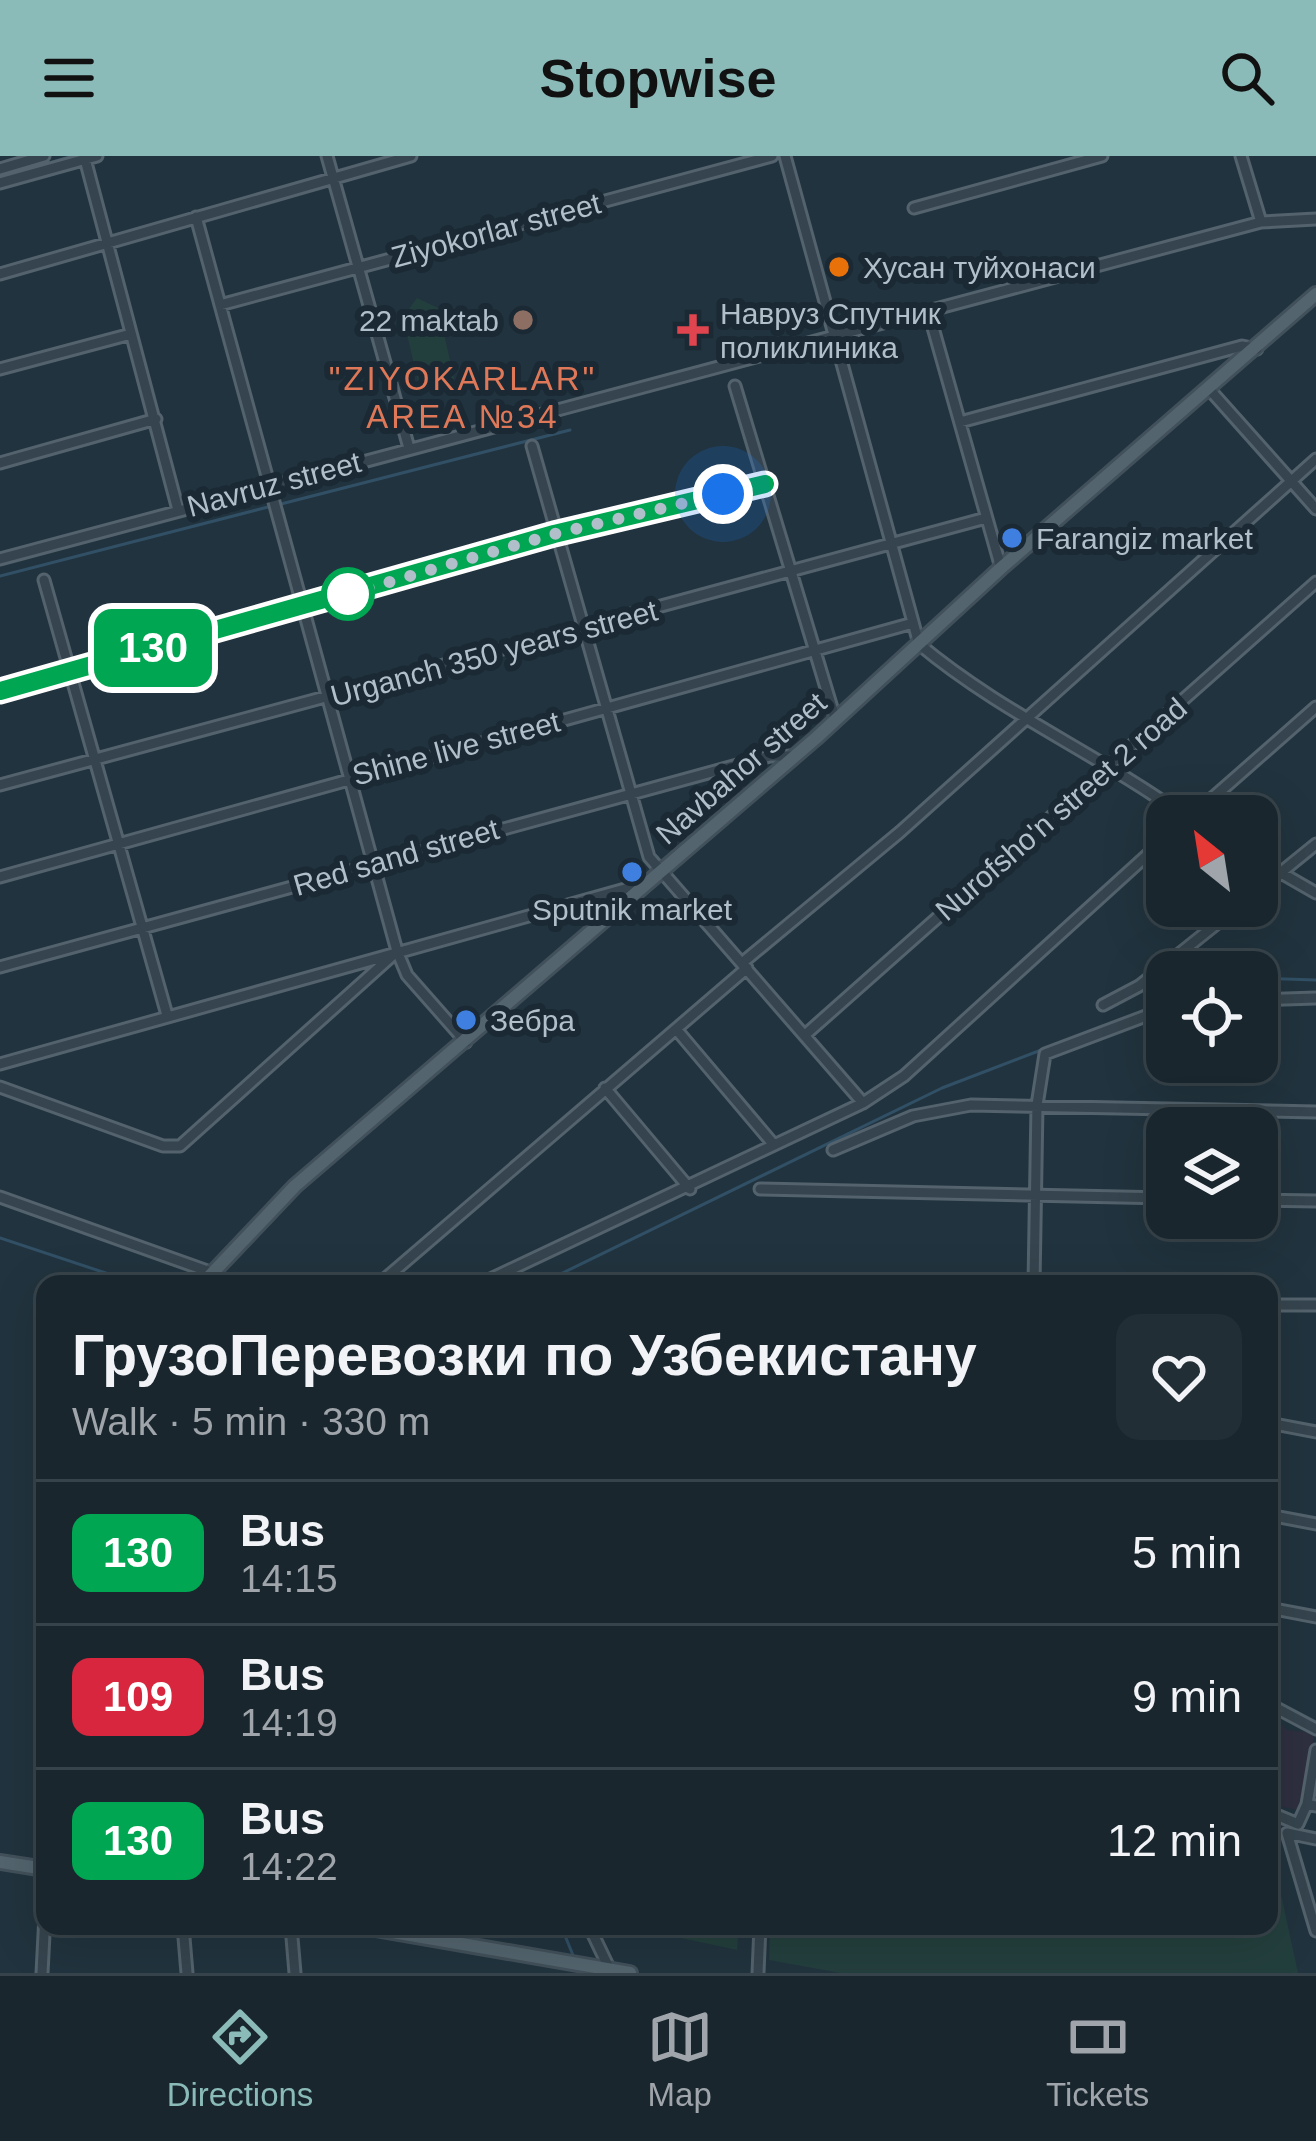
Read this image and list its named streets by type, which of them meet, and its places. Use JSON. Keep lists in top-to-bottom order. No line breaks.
{"streets":{"main road":["Navbahor street"],"street":["Ziyokorlar street","Navruz street","Urganch 350 years street","Shine live street","Nurofsho'n street 2 road","Red sand street"]},"crossings":[["Navbahor street","Red sand street"]],"districts":["\"ZIYOKARLAR\" AREA №34"],"places":{"other":["Хусан туйхонаси","22 maktab","Farangiz market","Sputnik market","Зебра"],"health":["Навруз Спутник поликлиника"]},"lines":["bus line 130"],"north":"top left","page":{"header":"Stopwise","on_map":"130","heading":["ГрузоПеревозки по Узбекистану","Walk · 5 min · 330 m"],"list":[{"mark":"130","name":"Bus","note":"14:15","value":"5 min"},{"mark":"109","name":"Bus","note":"14:19","value":"9 min"},{"mark":"130","name":"Bus","note":"14:22","value":"12 min"}],"tabs":["Directions","Map","Tickets"]}}
